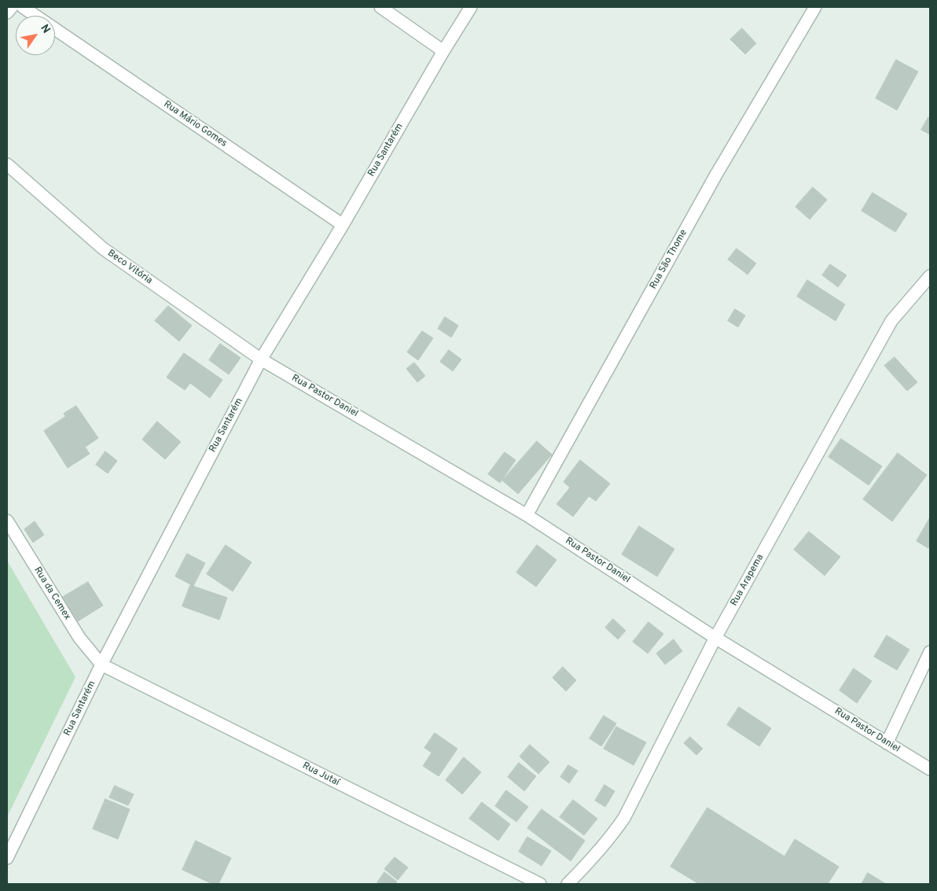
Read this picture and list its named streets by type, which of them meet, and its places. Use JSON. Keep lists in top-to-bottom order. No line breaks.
{"streets":{"street":["Rua Mário Gomes","Rua Santarém","Rua São Thome","Beco Vitória","Rua Pastor Daniel","Rua Arapema","Rua da Cemex","Rua Jutaí"]},"crossings":[["Rua Mário Gomes","Rua Santarém"],["Rua Santarém","Beco Vitória"],["Rua Santarém","Rua Pastor Daniel"],["Rua Santarém","Rua da Cemex"],["Rua Santarém","Rua Jutaí"],["Rua São Thome","Rua Pastor Daniel"],["Beco Vitória","Rua Pastor Daniel"],["Rua Pastor Daniel","Rua Arapema"],["Rua da Cemex","Rua Jutaí"]],"north":"top right"}
